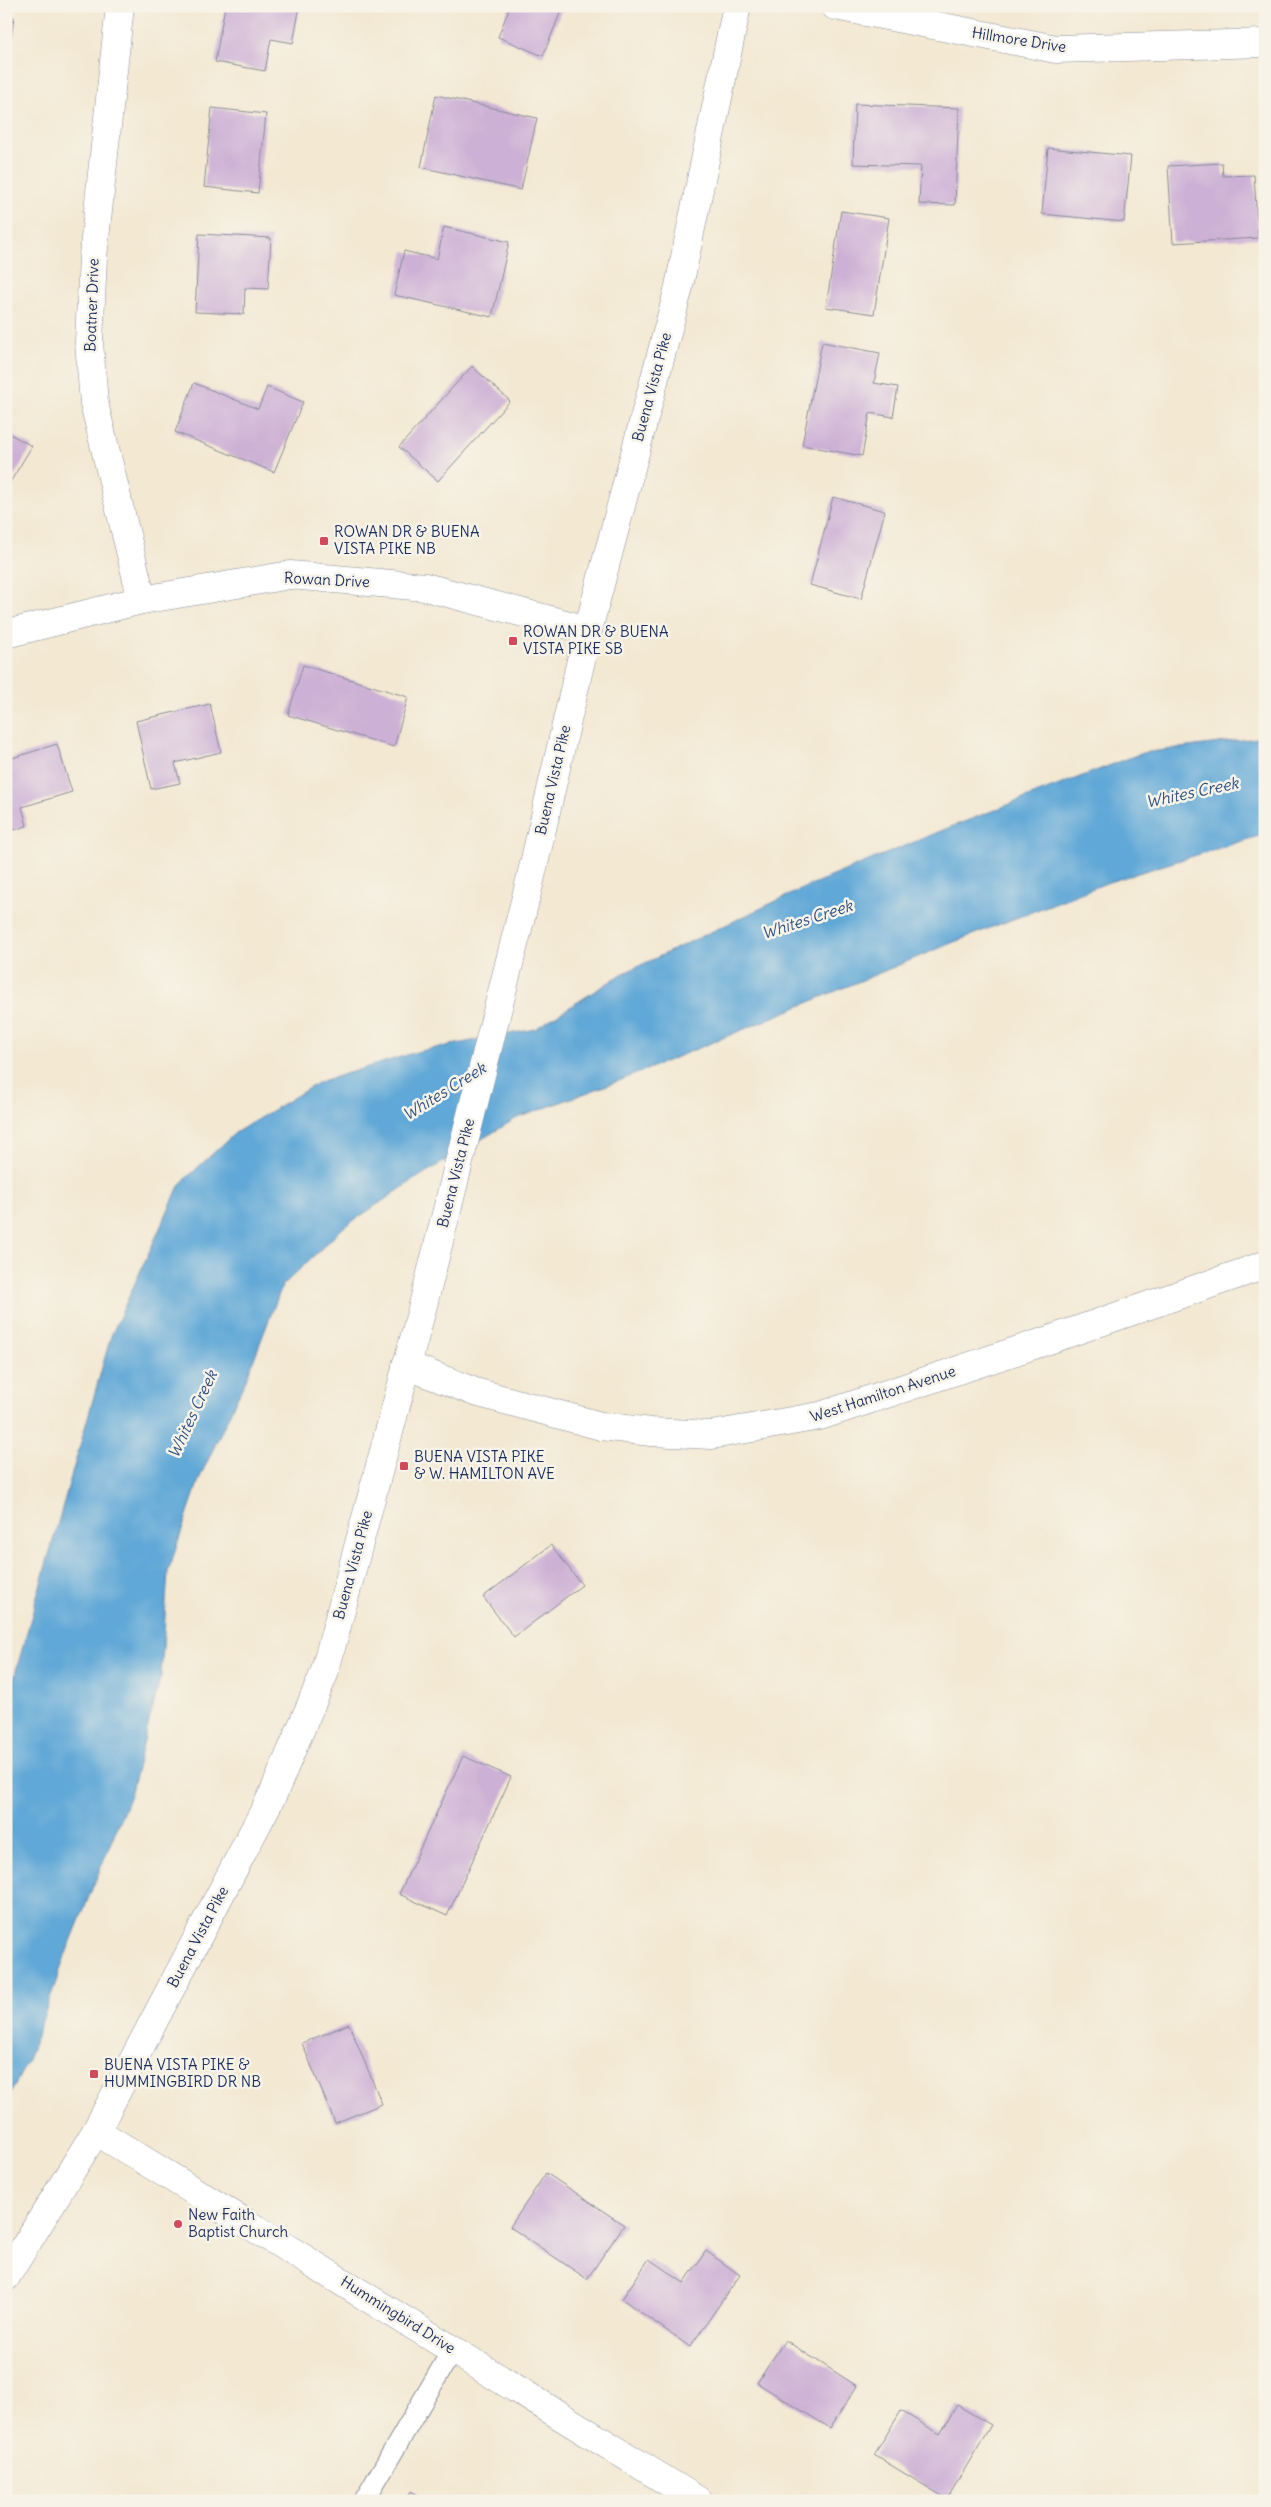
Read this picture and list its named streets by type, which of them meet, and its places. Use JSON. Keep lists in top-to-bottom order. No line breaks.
{"streets":{"street":["Hillmore Drive","Boatner Drive","Buena Vista Pike","Rowan Drive","West Hamilton Avenue","Hummingbird Drive"]},"crossings":[["Boatner Drive","Rowan Drive"],["Buena Vista Pike","Rowan Drive"],["Buena Vista Pike","West Hamilton Avenue"],["Buena Vista Pike","Hummingbird Drive"]],"water":["Whites Creek"],"places":{"transit":["ROWAN DR & BUENA VISTA PIKE NB","ROWAN DR & BUENA VISTA PIKE SB","BUENA VISTA PIKE & W. HAMILTON AVE","BUENA VISTA PIKE & HUMMINGBIRD DR NB"],"other":["New Faith Baptist Church"]}}
